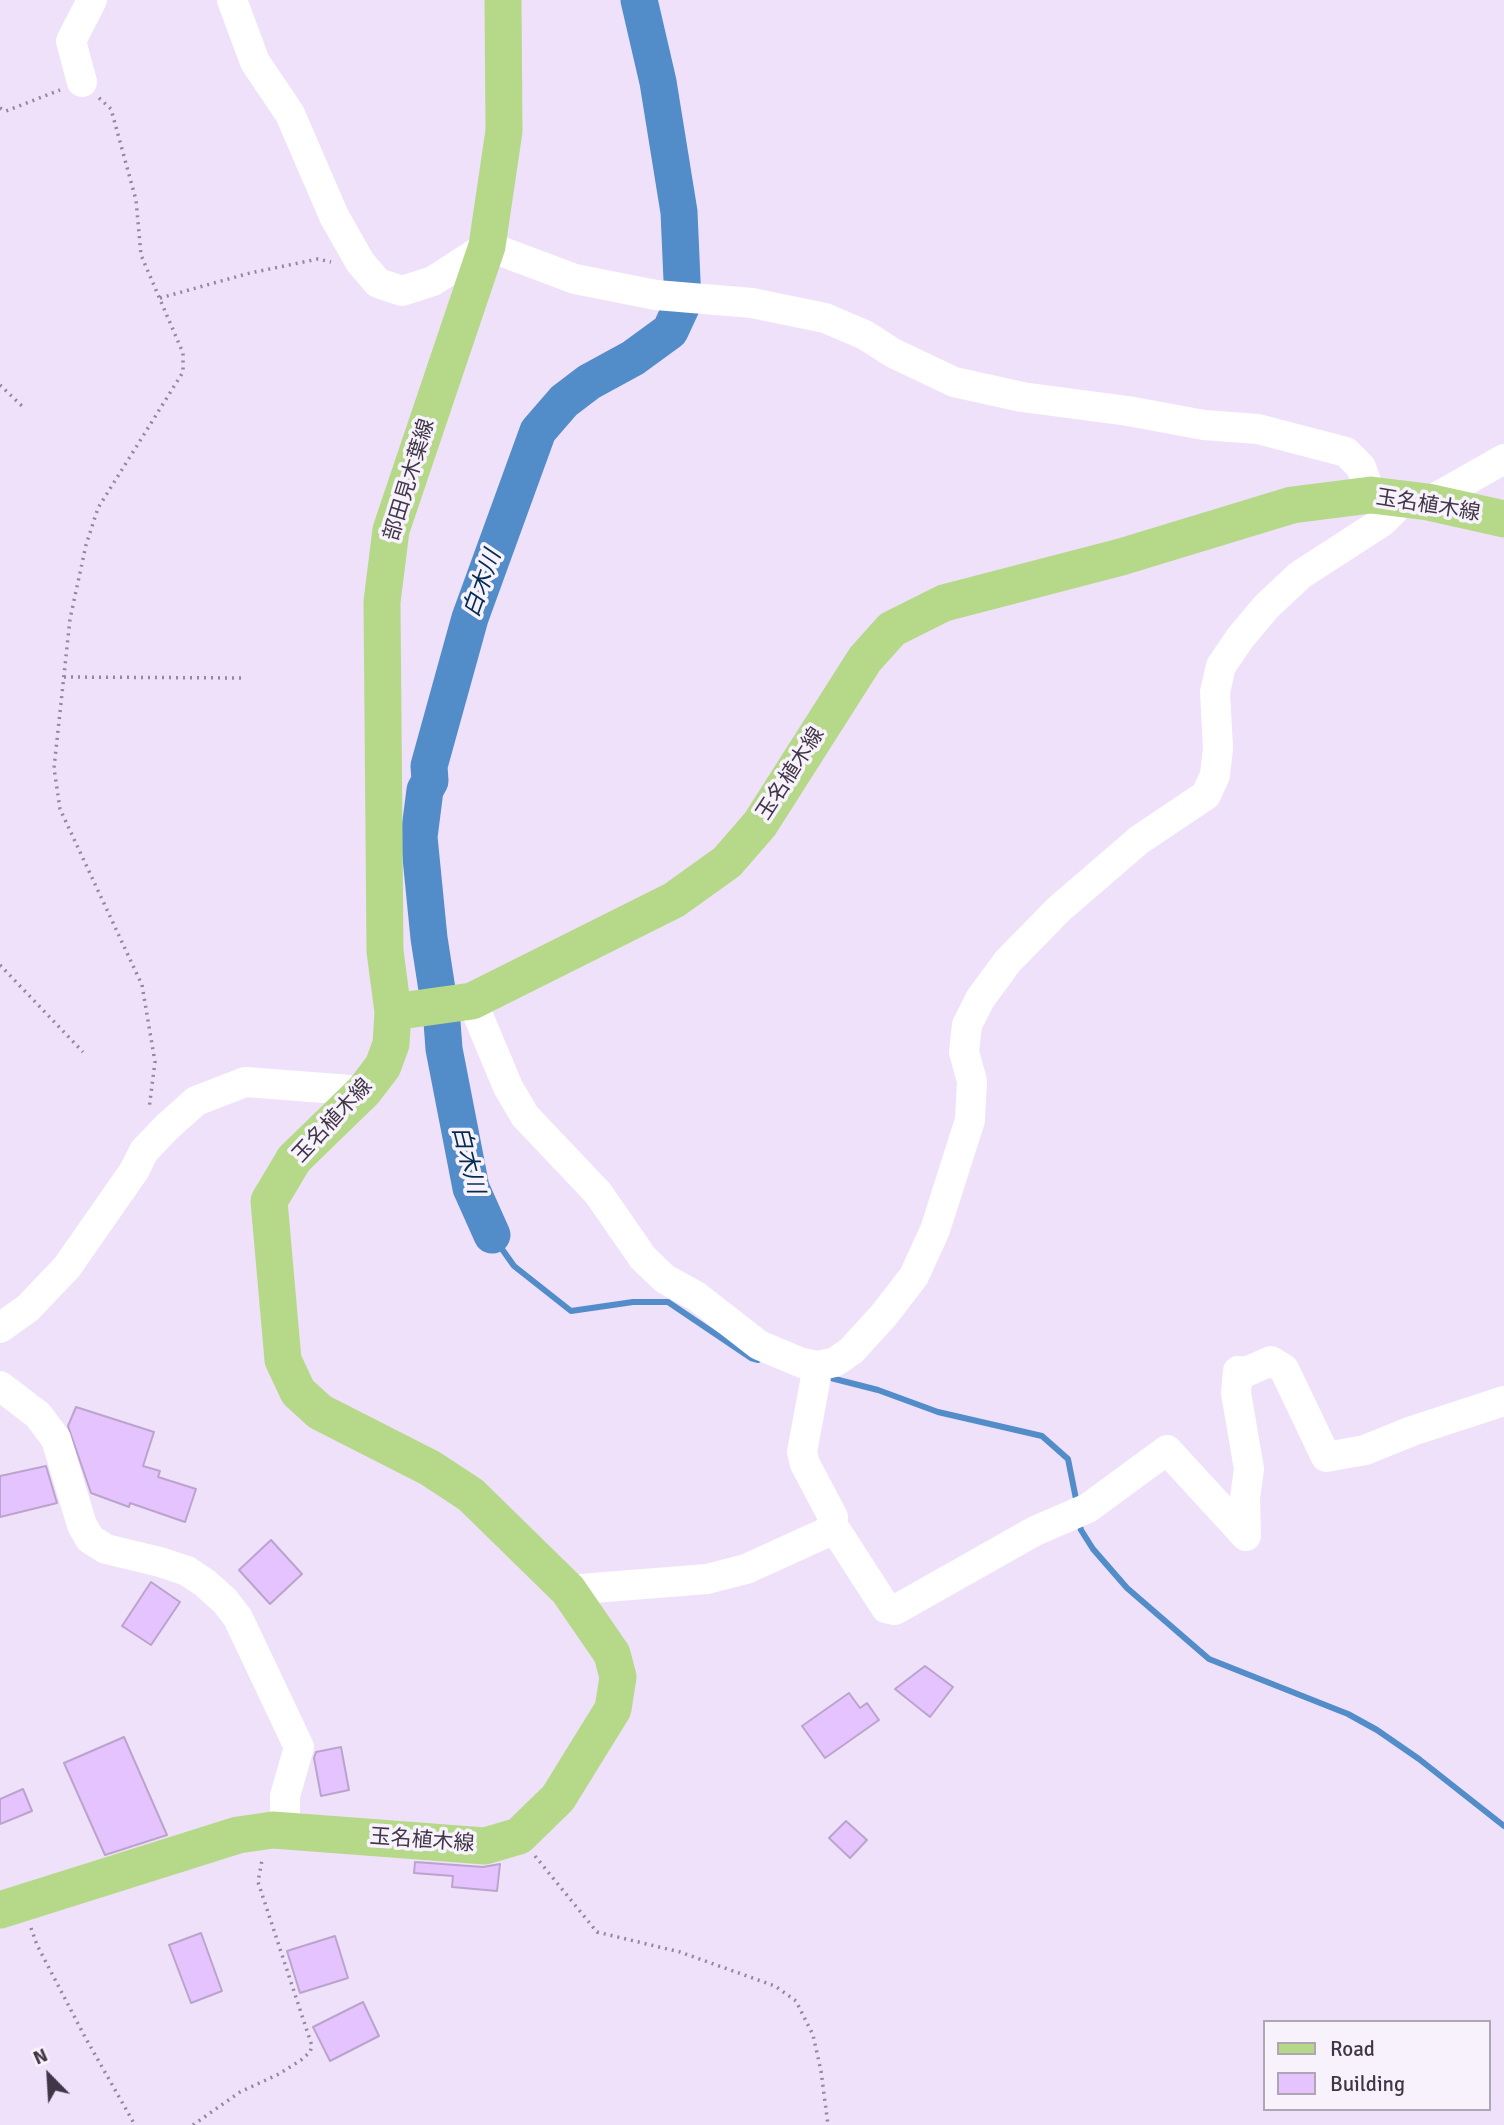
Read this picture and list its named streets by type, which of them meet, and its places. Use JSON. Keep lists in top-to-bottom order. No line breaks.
{"streets":{"main road":["部田見木葉線","玉名植木線"]},"crossings":[["部田見木葉線","玉名植木線"]],"water":["白木川"],"legend":["Road","Building"],"north":"top left"}
